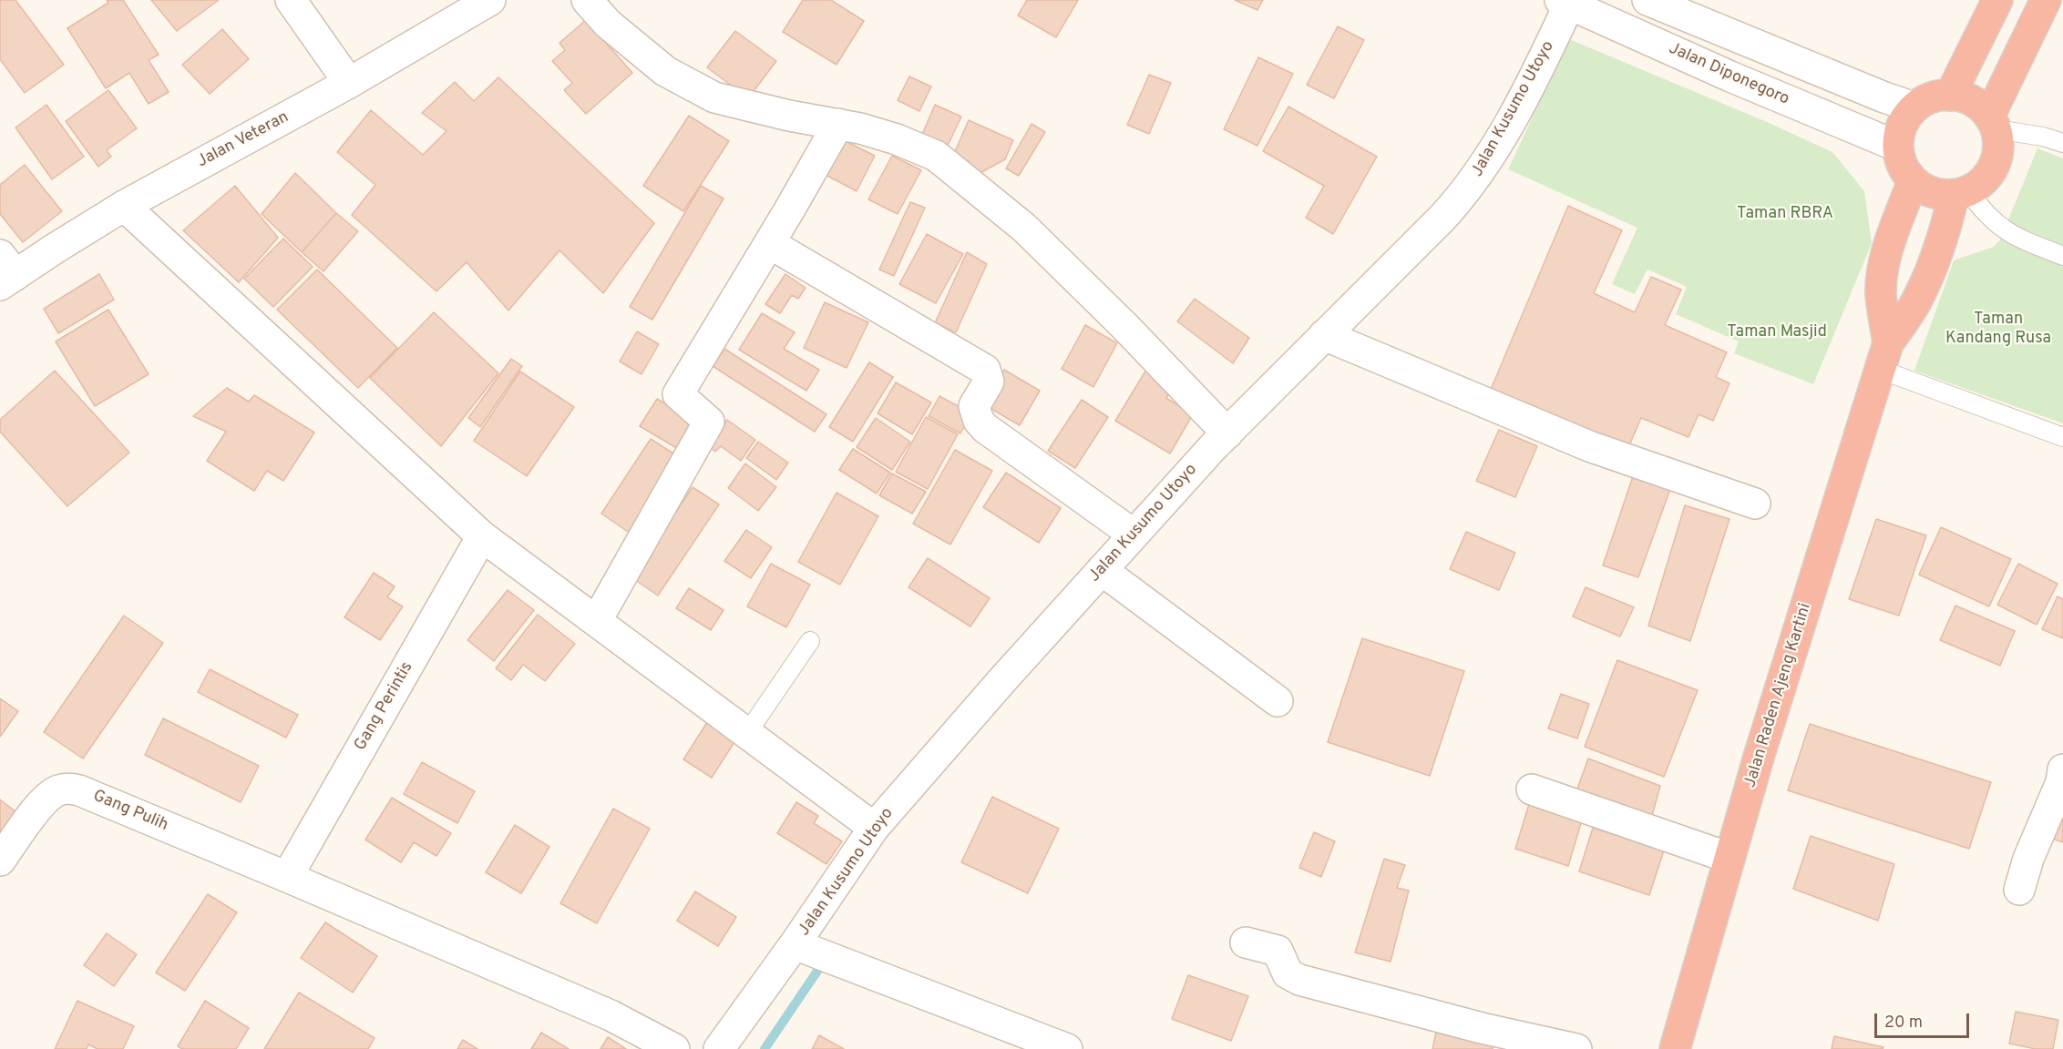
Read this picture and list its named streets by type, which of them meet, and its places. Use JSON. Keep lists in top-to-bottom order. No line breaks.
{"streets":{"highway":["Jalan Raden Ajeng Kartini"],"street":["Jalan Diponegoro","Jalan Kusumo Utoyo","Jalan Veteran","Gang Perintis","Gang Pulih"]},"crossings":[["Jalan Diponegoro","Jalan Kusumo Utoyo"],["Jalan Diponegoro","Jalan Raden Ajeng Kartini"],["Gang Perintis","Gang Pulih"]],"parks":["Taman RBRA","Taman Kandang Rusa","Taman Masjid"],"scale_bar":"20 m"}
